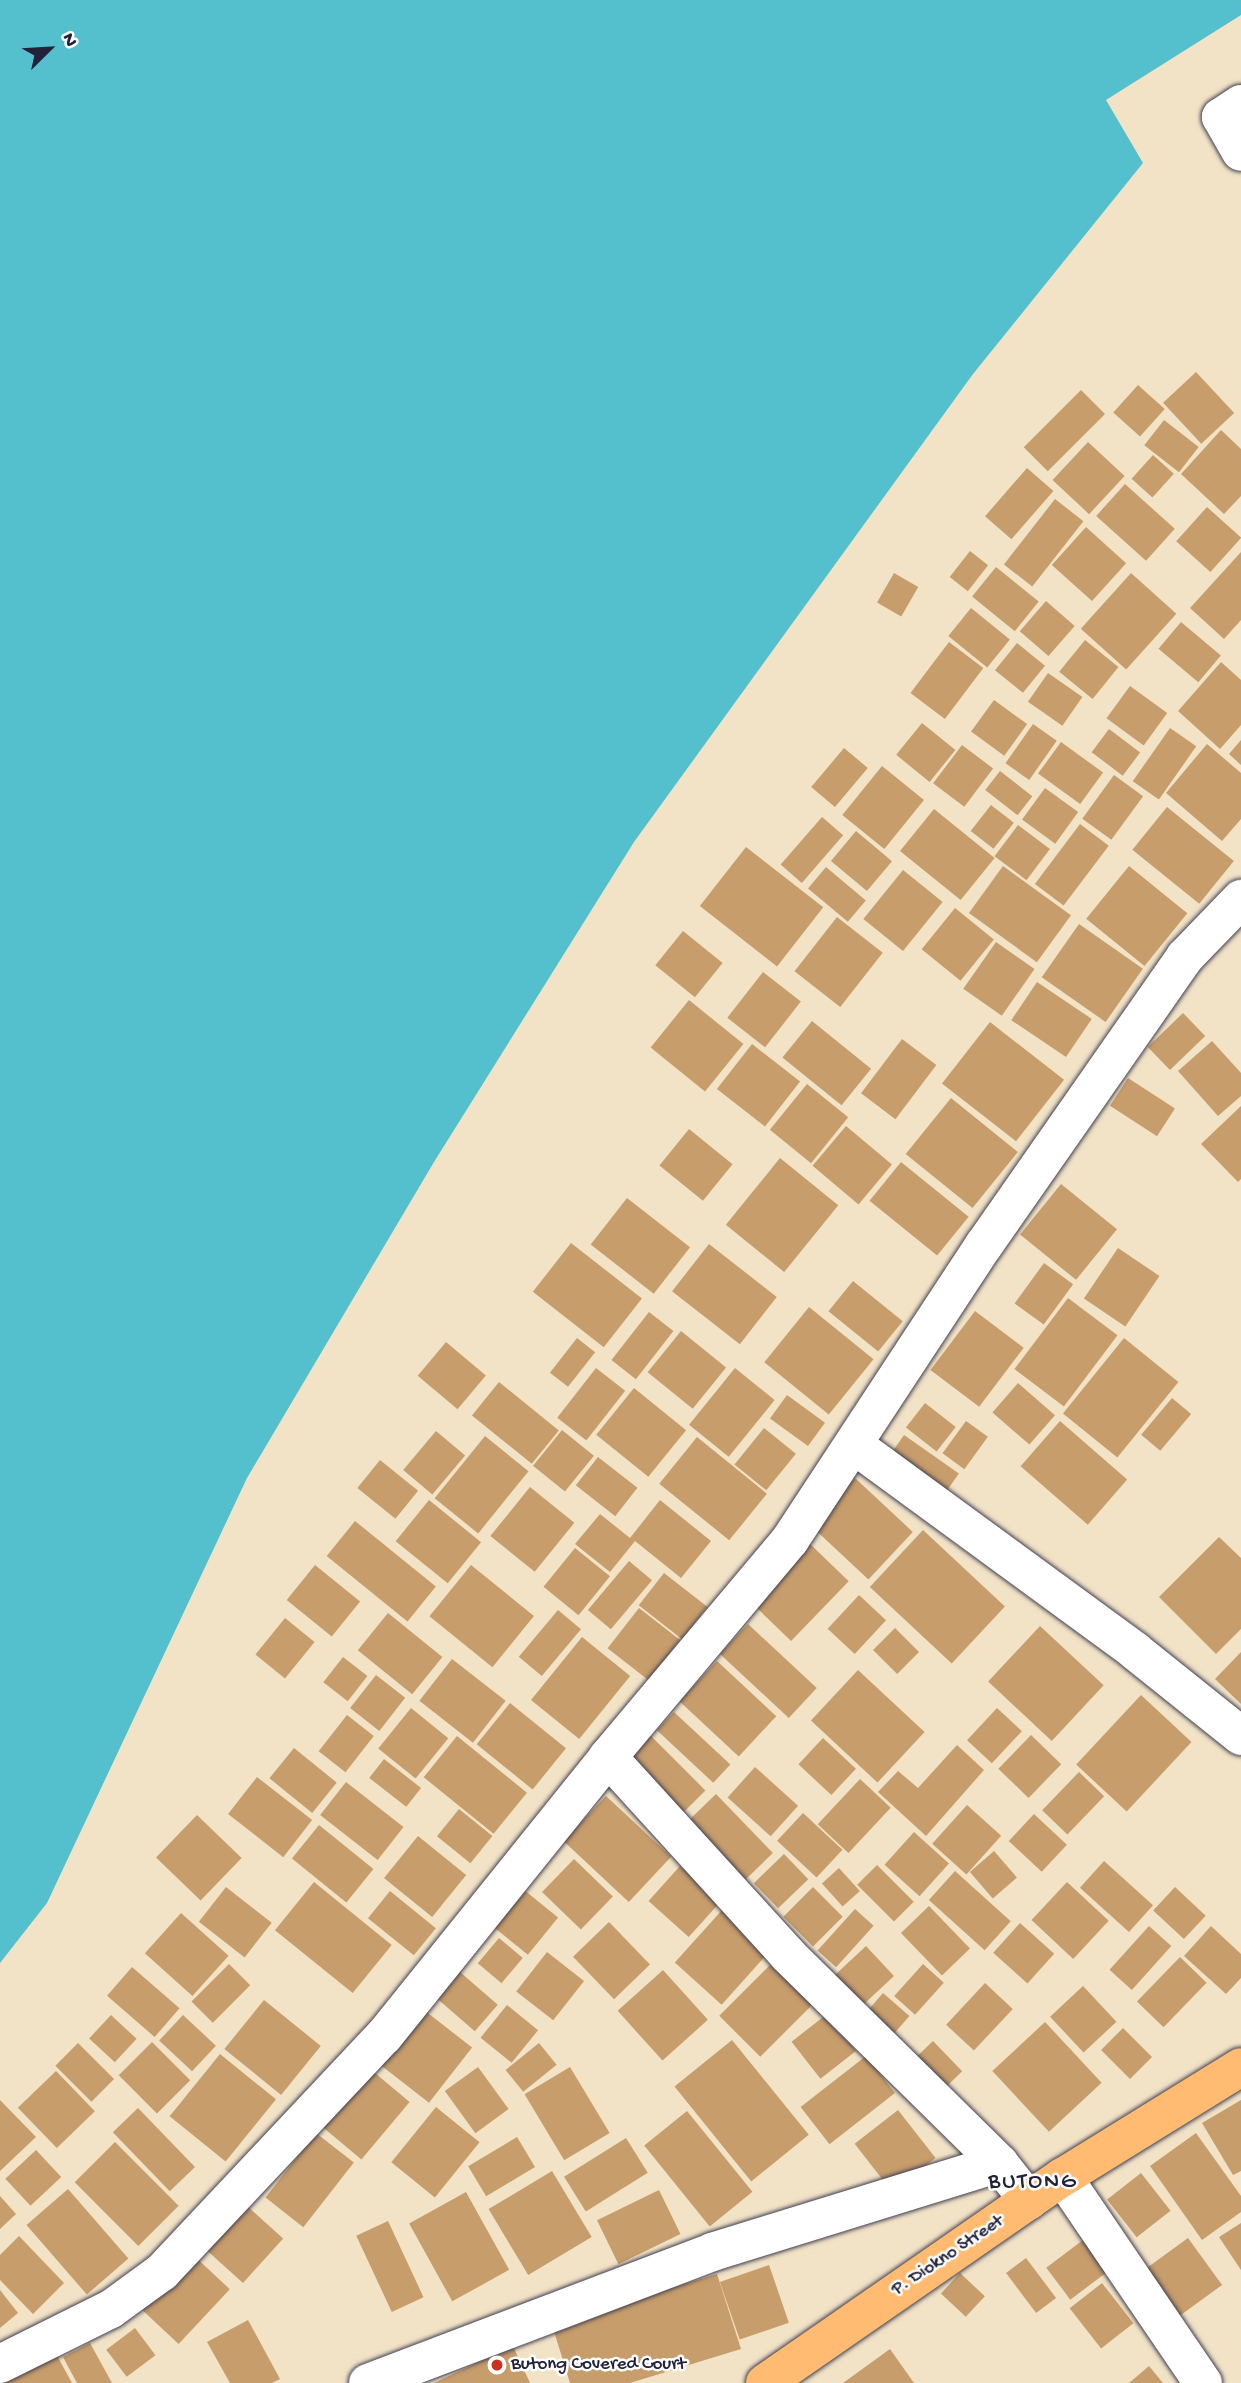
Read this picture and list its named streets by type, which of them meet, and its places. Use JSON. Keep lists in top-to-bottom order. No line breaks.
{"streets":{"main road":["P. Diokno Street"]},"districts":["BUTONG"],"places":["Butong Covered Court"],"north":"top right"}
